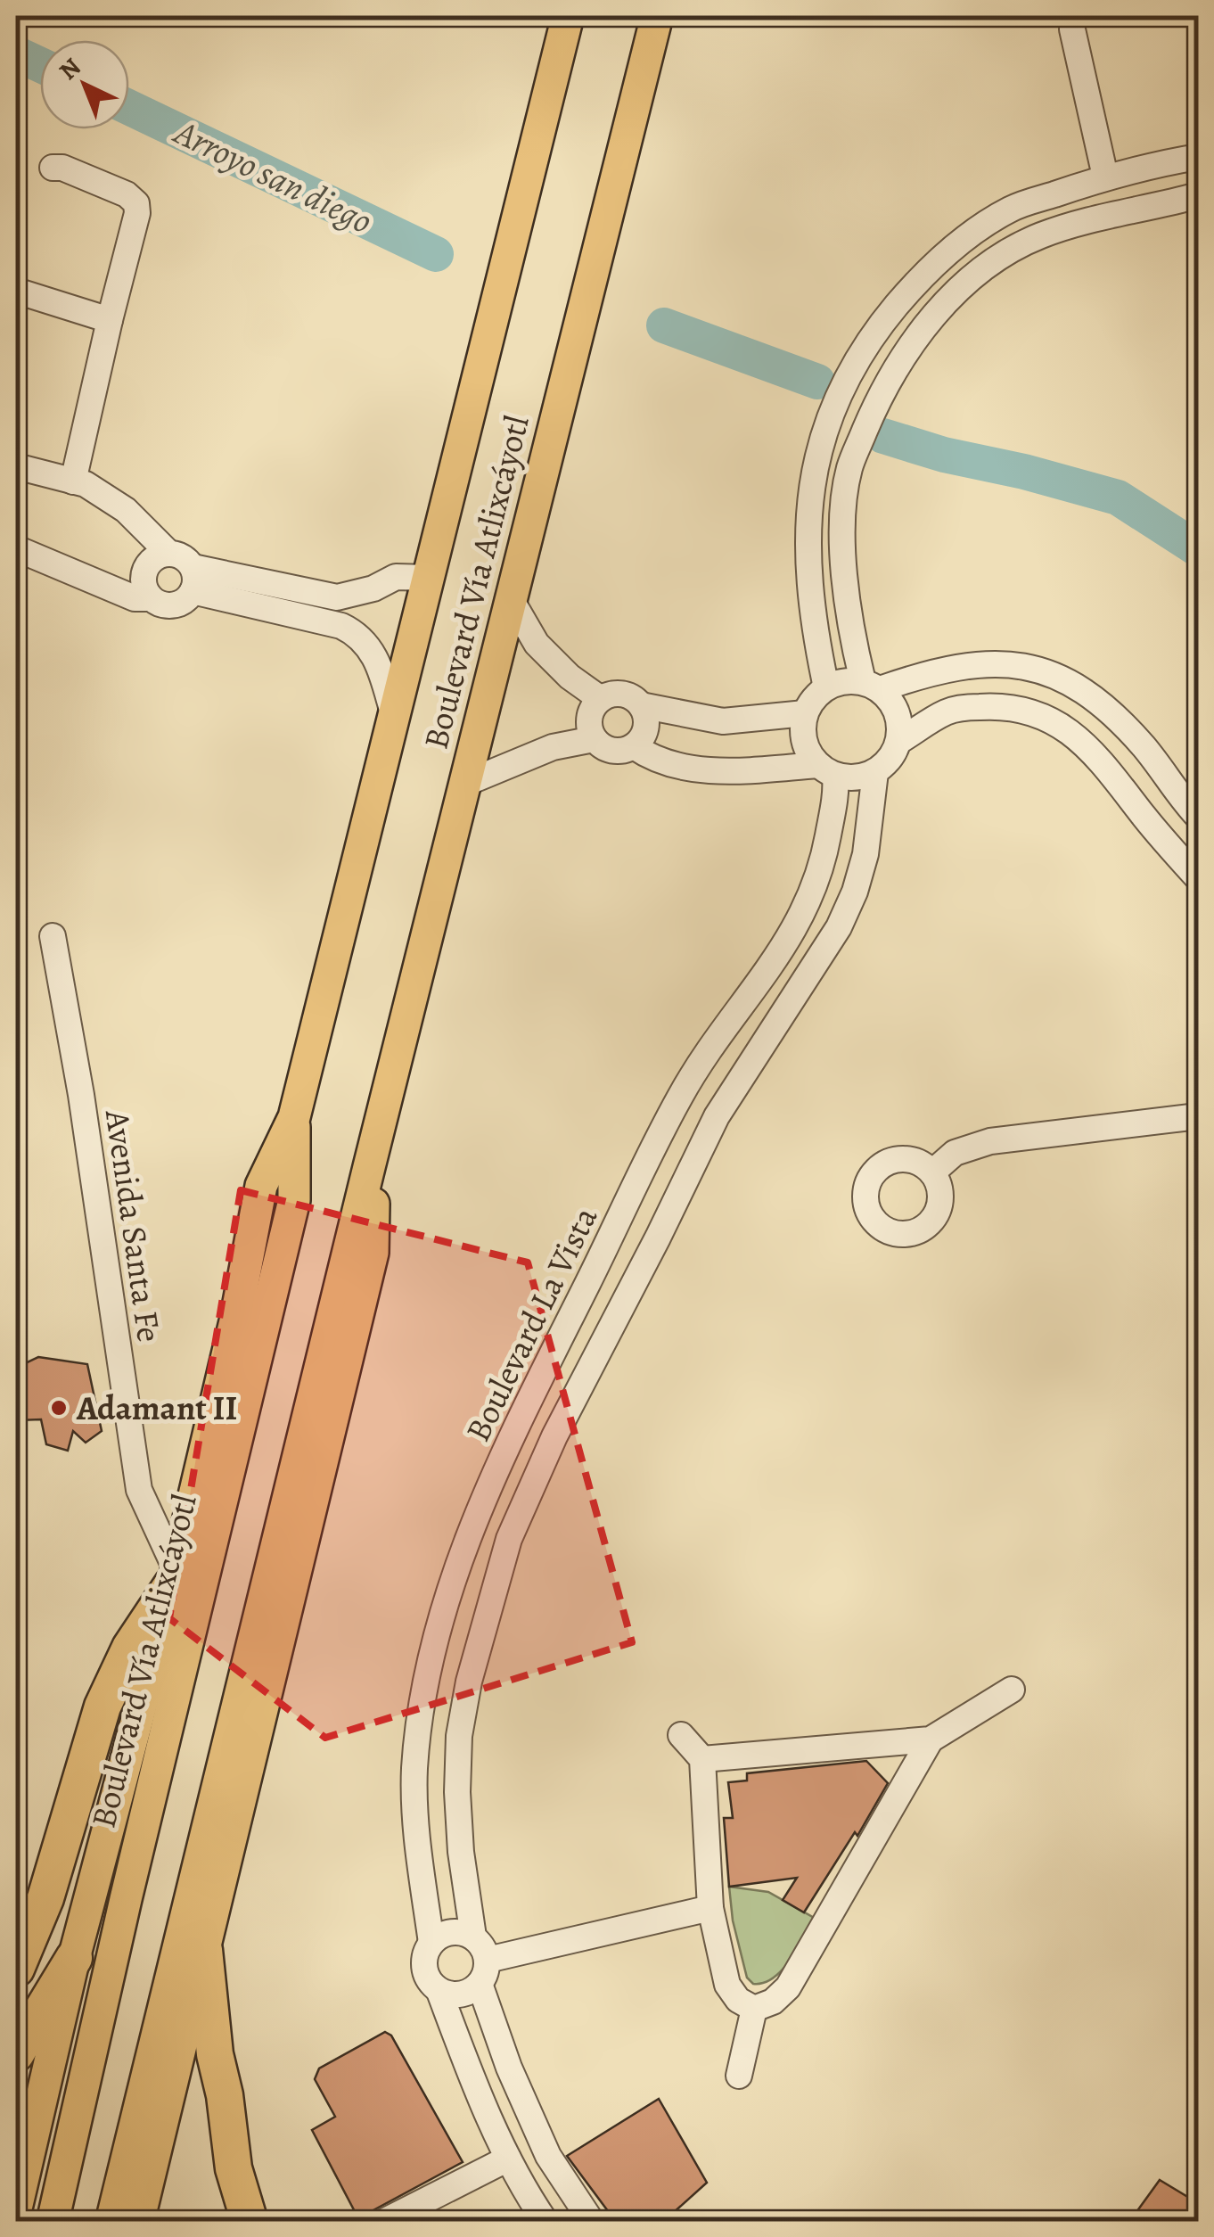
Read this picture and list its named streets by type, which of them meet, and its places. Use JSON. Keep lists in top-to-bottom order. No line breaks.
{"streets":{"main road":["Boulevard Vía Atlixcáyotl"],"street":["Avenida Santa Fe","Boulevard La Vista"]},"crossings":[["Boulevard Vía Atlixcáyotl","Avenida Santa Fe"]],"water":["Arroyo san diego"],"places":["Adamant II"],"north":"top left"}
